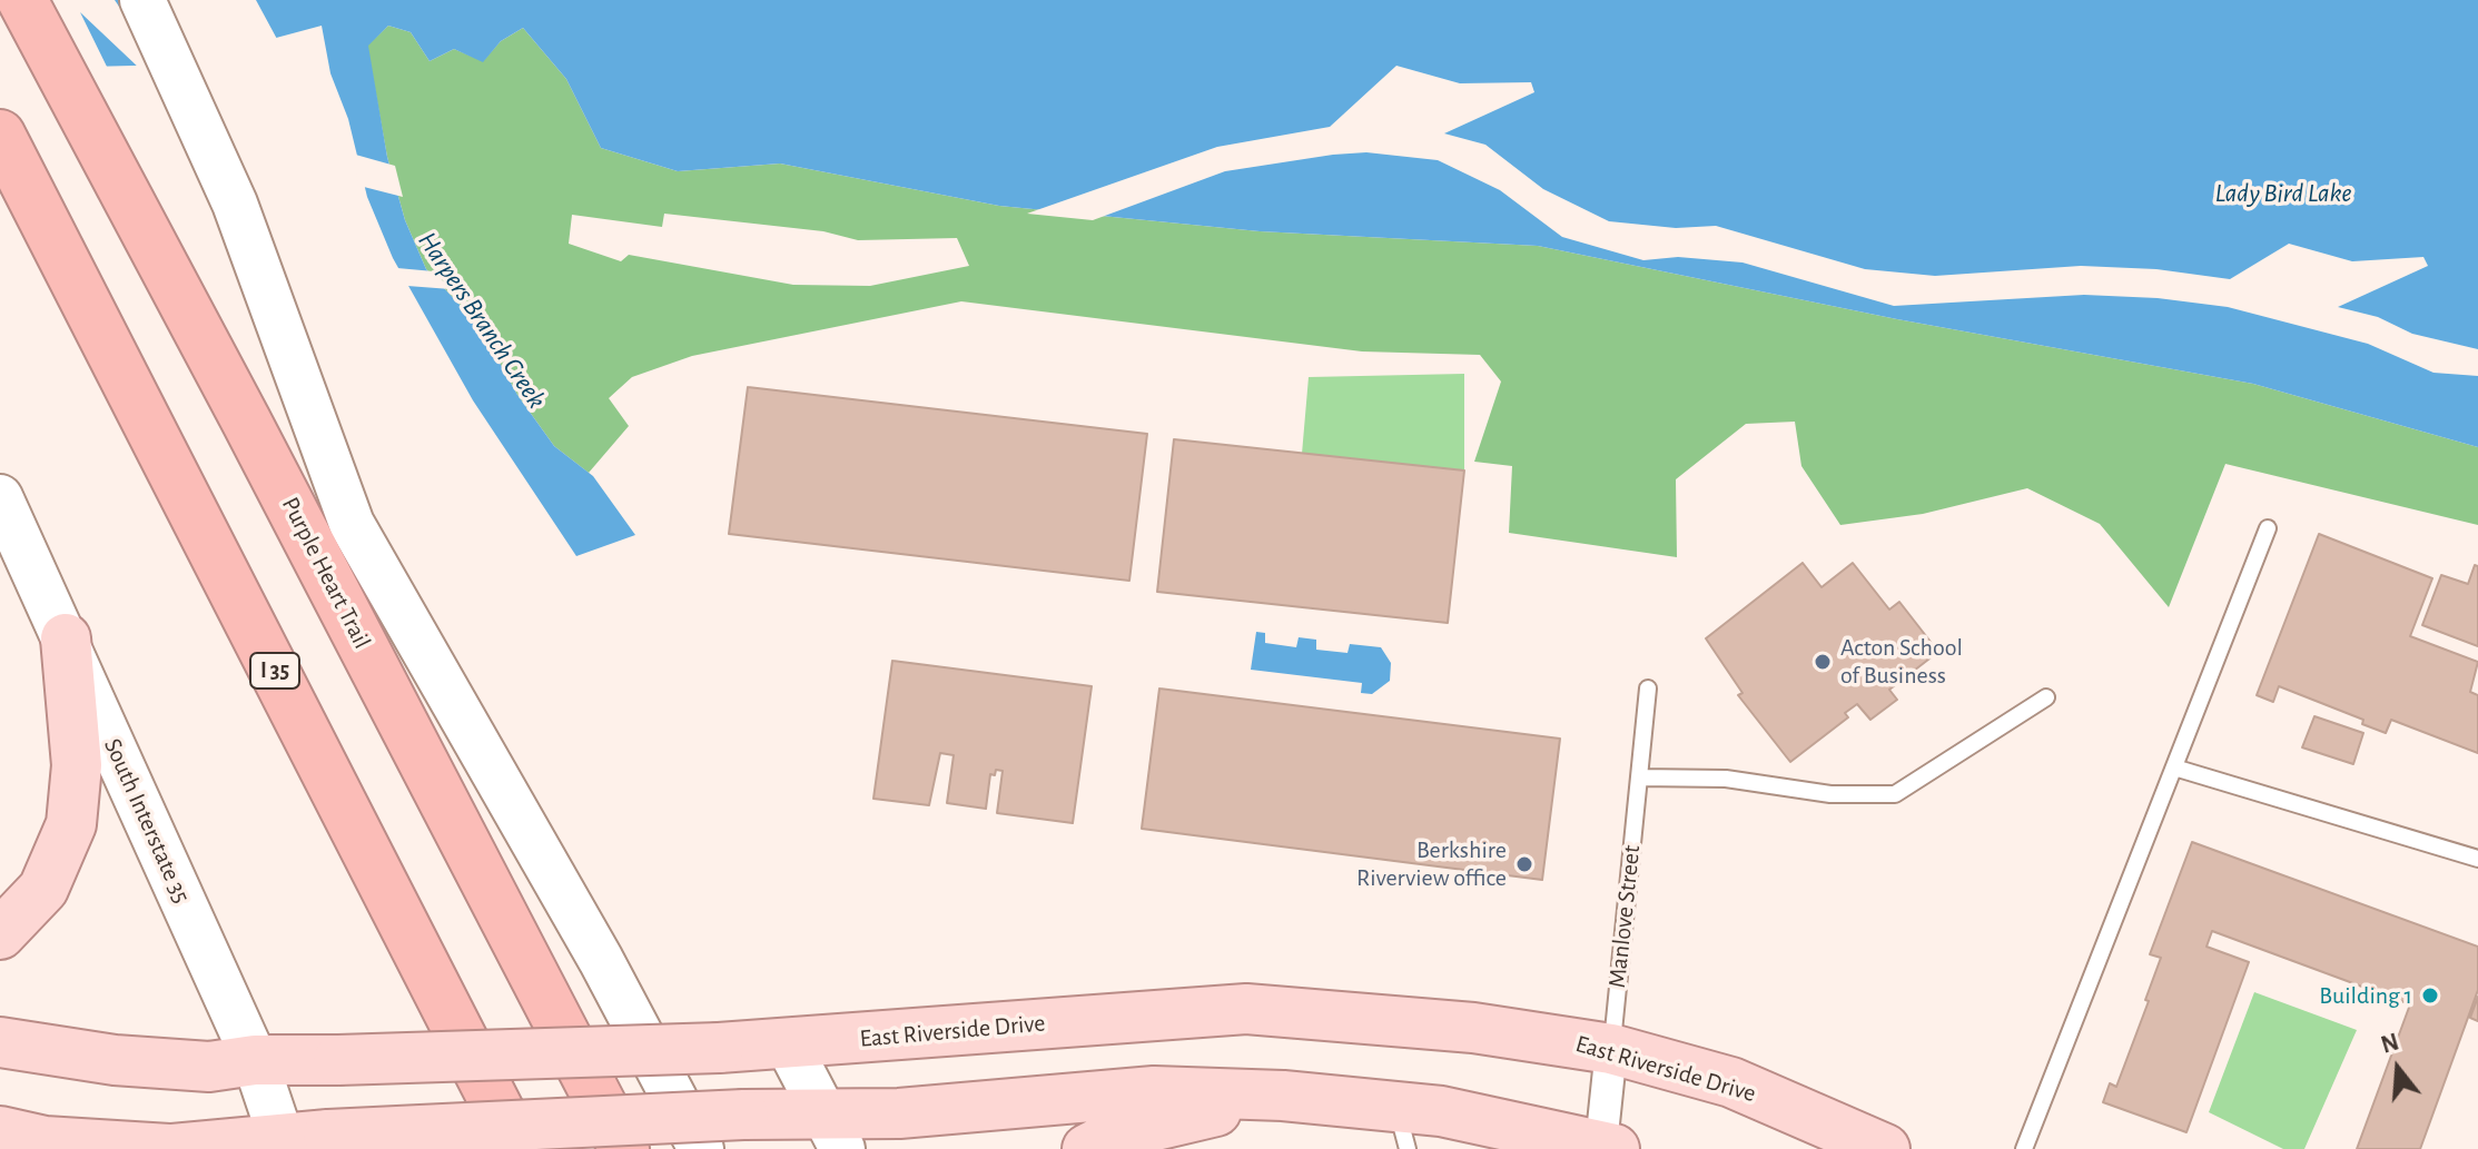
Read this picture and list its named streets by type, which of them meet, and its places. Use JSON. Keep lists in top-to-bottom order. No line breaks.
{"streets":{"highway":["Purple Heart Trail","I 35"],"main road":["South Interstate 35","East Riverside Drive"],"street":["Manlove Street"]},"crossings":[["South Interstate 35","East Riverside Drive"],["Manlove Street","East Riverside Drive"]],"water":["Lady Bird Lake","Harpers Branch Creek"],"places":["Acton School of Business","Berkshire Riverview office","Building 1"],"north":"top"}
